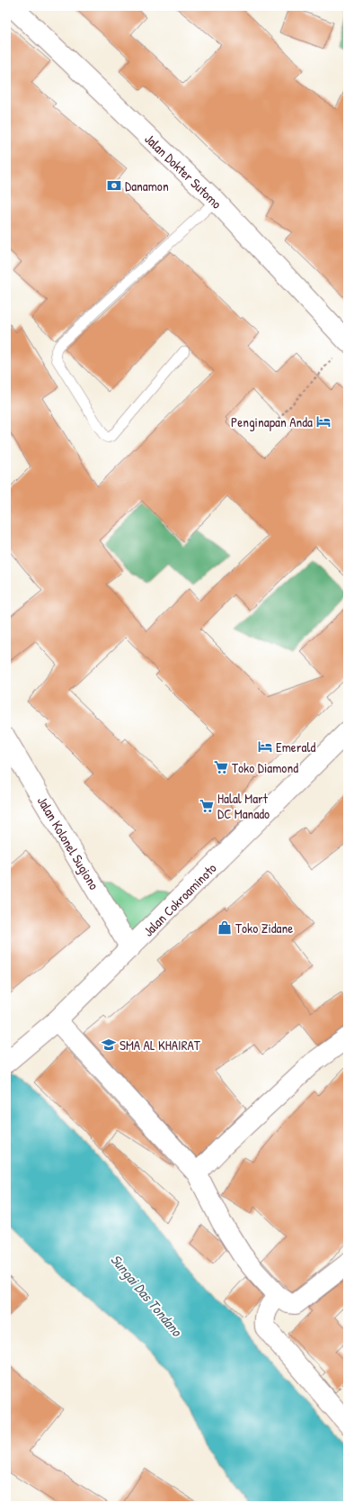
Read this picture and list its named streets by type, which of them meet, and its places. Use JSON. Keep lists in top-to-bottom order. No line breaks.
{"streets":{"street":["Jalan Dokter Sutomo","Jalan Kolonel Sugiono","Jalan Cokroaminoto"]},"crossings":[["Jalan Kolonel Sugiono","Jalan Cokroaminoto"]],"water":["Sungai Das Tondano"],"places":{"bank":["Danamon"],"hotel":["Penginapan Anda","Emerald"],"supermarket":["Toko Diamond","Halal Mart DC Manado"],"shop":["Toko Zidane"],"school or university":["SMA AL KHAIRAT"]}}
